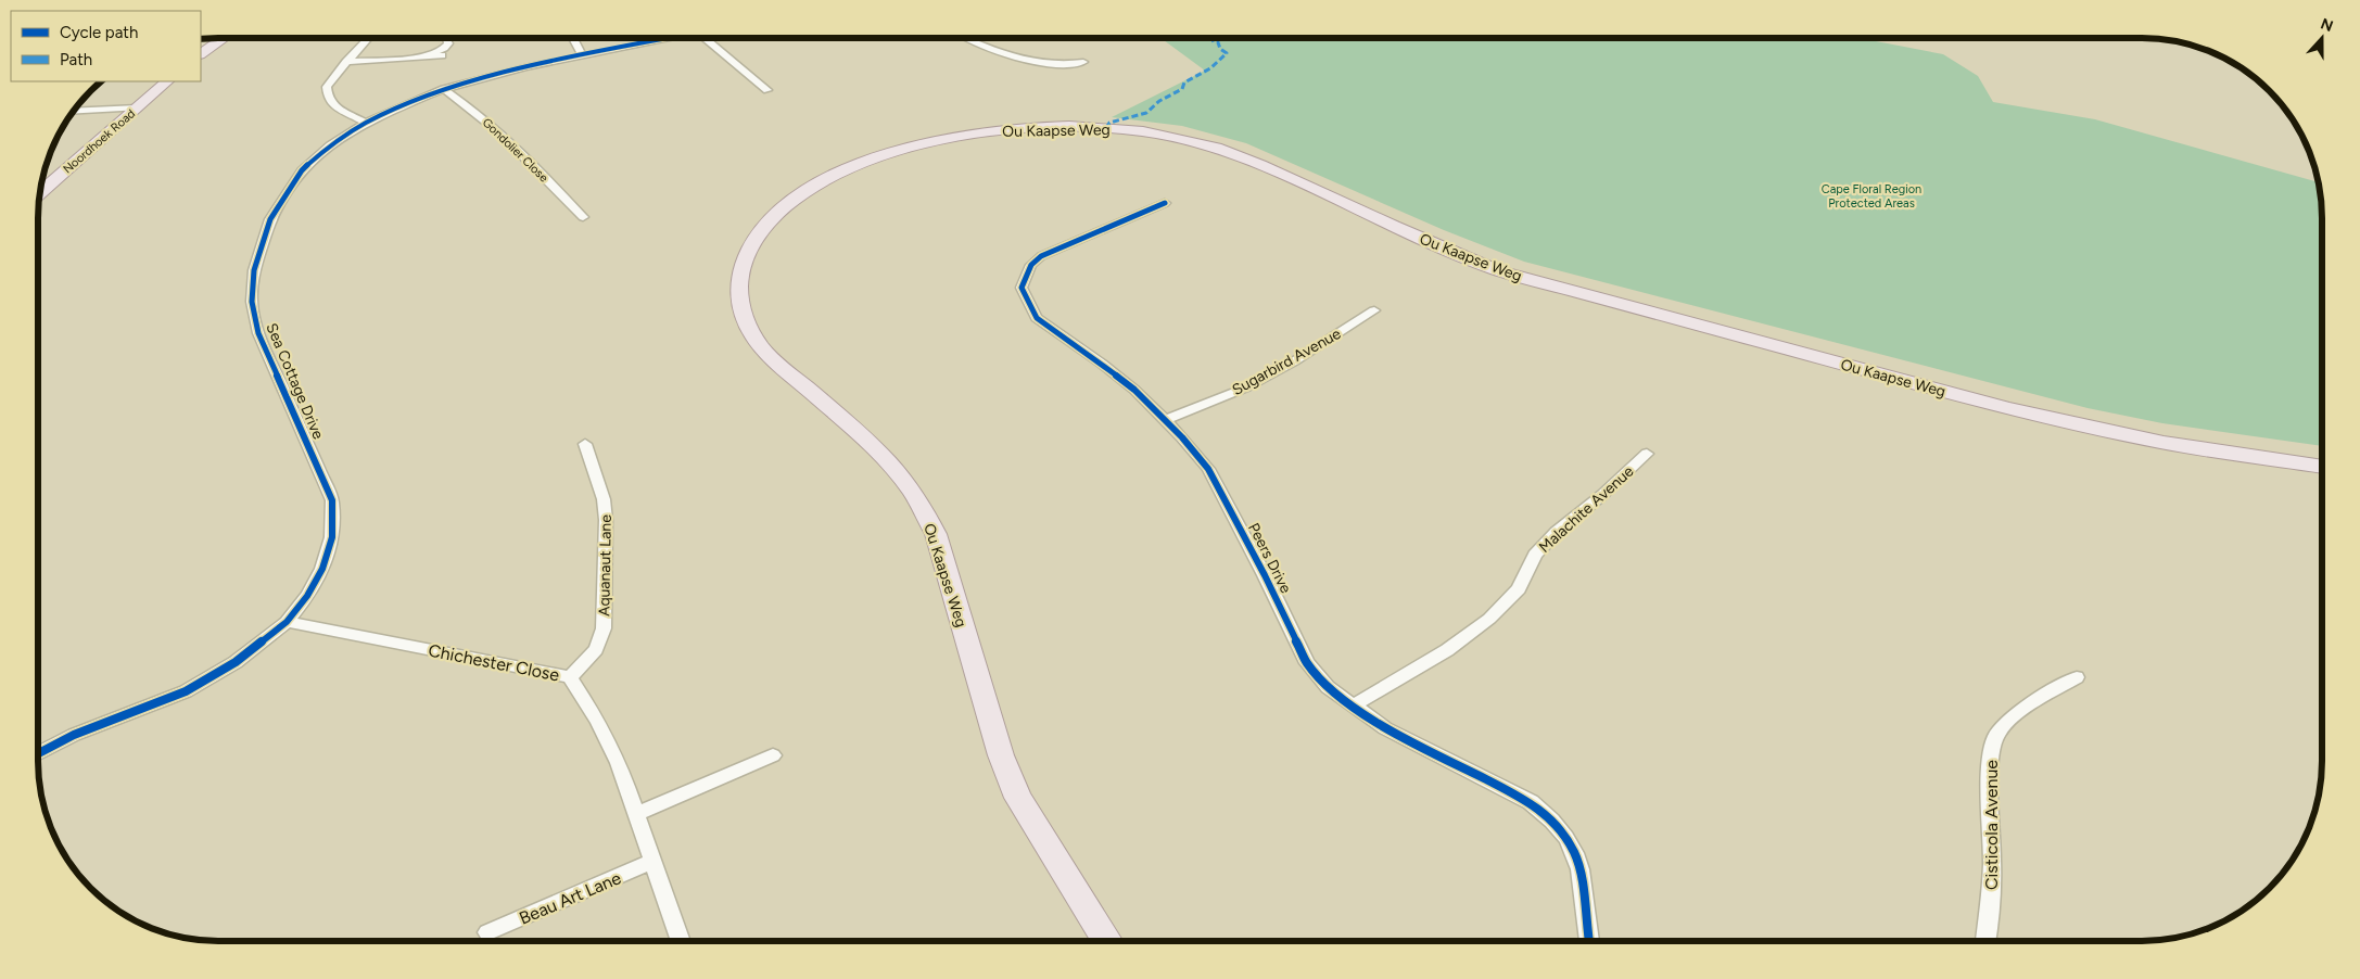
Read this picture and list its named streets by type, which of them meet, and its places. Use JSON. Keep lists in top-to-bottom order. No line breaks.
{"streets":{"main road":["Ou Kaapse Weg","Noordhoek Road"],"street":["Gondolier Close","Sugarbird Avenue","Sea Cottage Drive","Malachite Avenue","Peers Drive","Aquanaut Lane","Chichester Close","Cisticola Avenue","Beau Art Lane"]},"crossings":[["Gondolier Close","Sea Cottage Drive"],["Sugarbird Avenue","Peers Drive"],["Sea Cottage Drive","Chichester Close"],["Malachite Avenue","Peers Drive"],["Aquanaut Lane","Chichester Close"],["Chichester Close","Beau Art Lane"]],"parks":["Cape Floral Region Protected Areas"],"legend":["Cycle path","Path"],"north":"top"}
